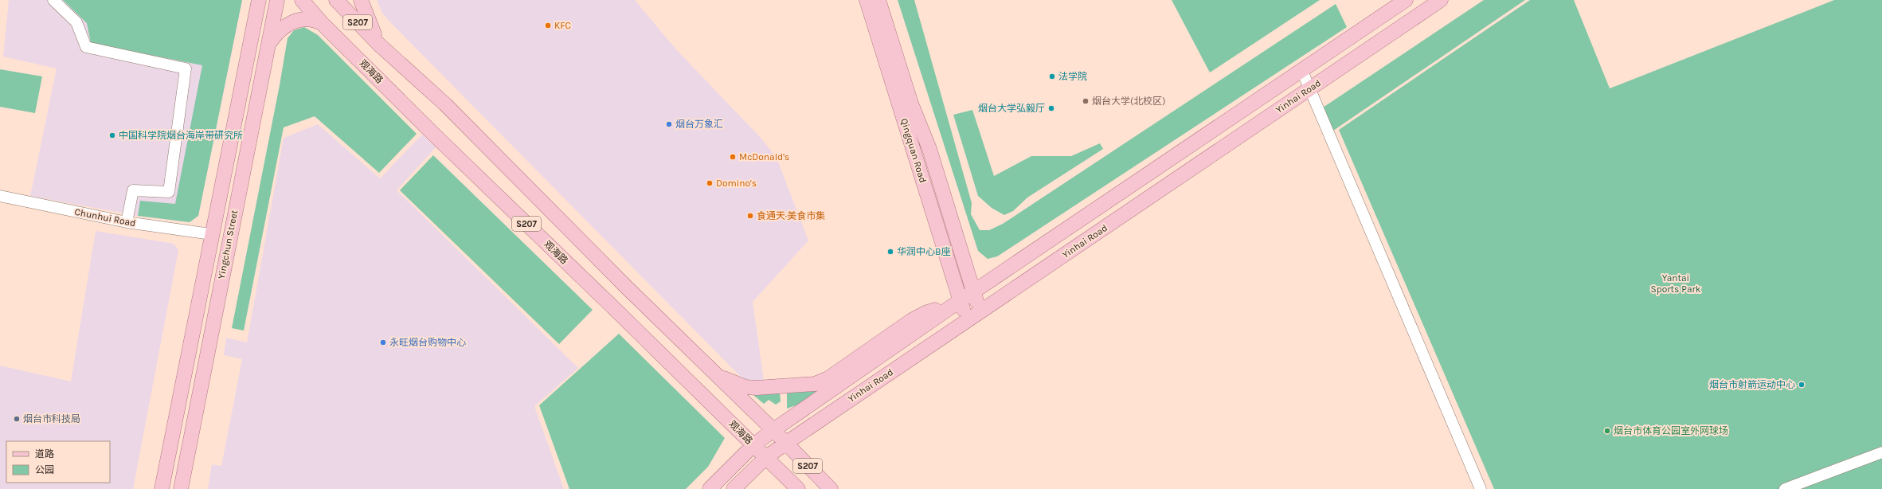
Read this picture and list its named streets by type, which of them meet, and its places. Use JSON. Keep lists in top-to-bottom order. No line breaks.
{"streets":{"main road":["S207","观海路","Yinhai Road","Qingquan Road","Yingchun Street"],"street":["Chunhui Road"]},"crossings":[["S207","Yinhai Road"],["观海路","Yinhai Road"],["Yinhai Road","Qingquan Road"],["Chunhui Road","Yingchun Street"]],"parks":["Yantai Sports Park"],"places":["KFC","法学院","烟台大学(北校区)","烟台大学弘毅厅","烟台万象汇","中国科学院烟台海岸带研究所","McDonald's","Domino's","食通天·美食市集","华润中心B座","永旺烟台购物中心","烟台市射箭运动中心","烟台市科技局","烟台市体育公园室外网球场"],"legend":["道路","公园"]}
